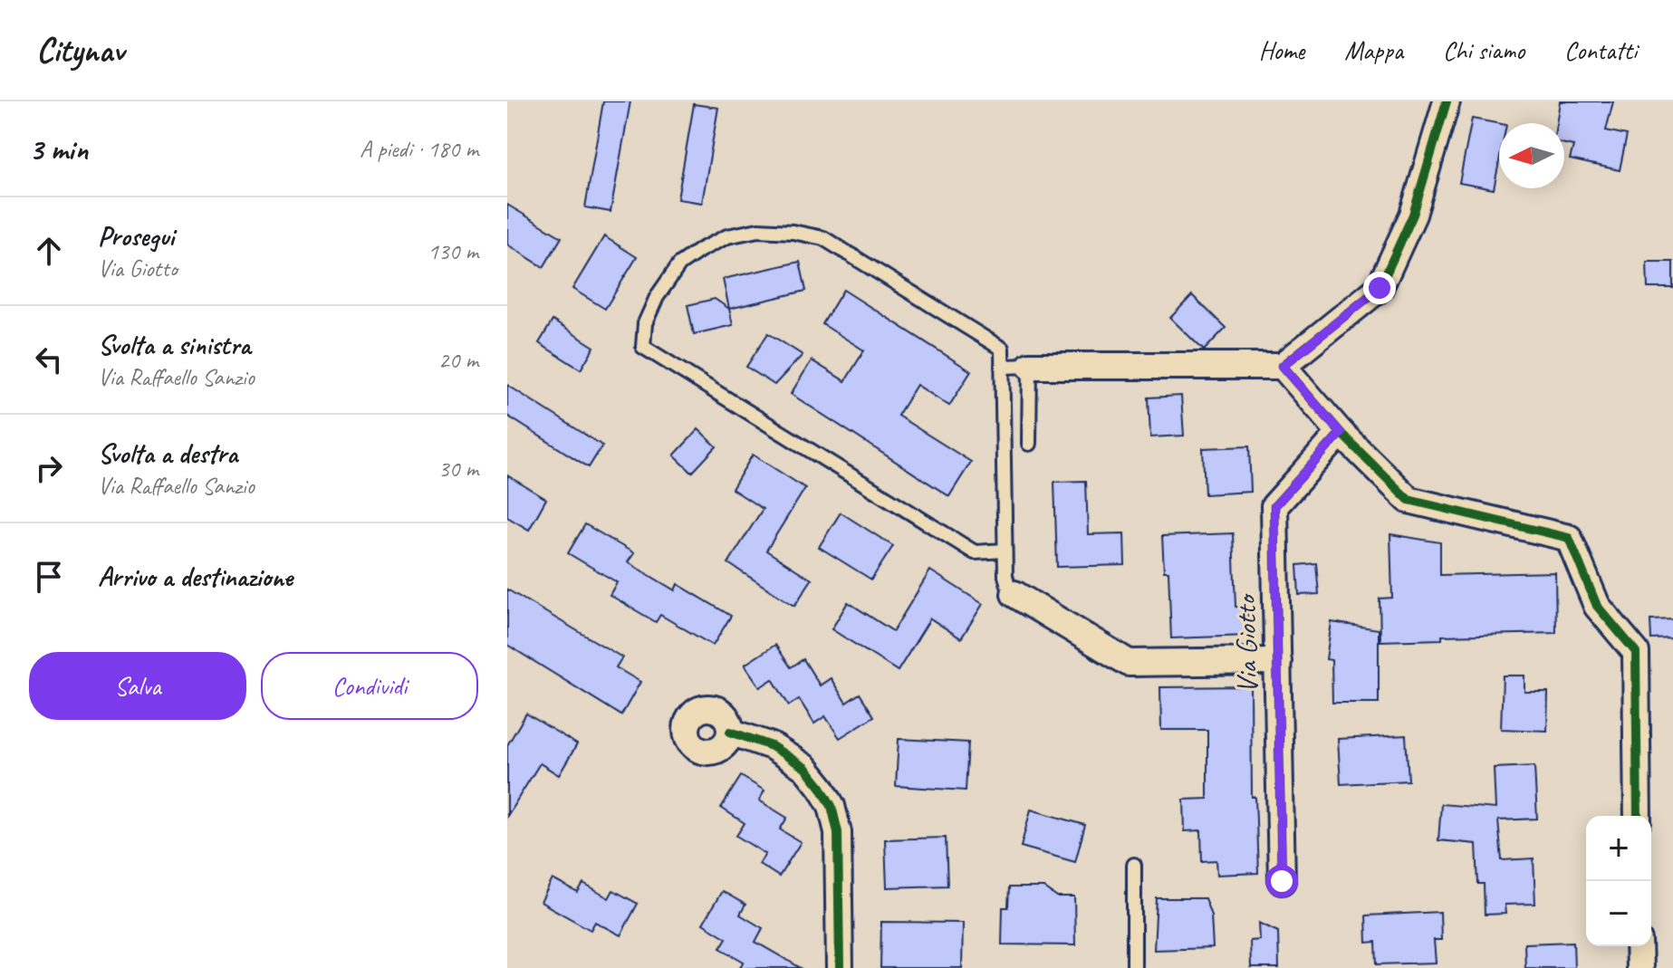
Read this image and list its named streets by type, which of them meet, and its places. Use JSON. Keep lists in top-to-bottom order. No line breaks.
{"streets":{"street":["Via Giotto"]},"north":"left","page":{"header":"Citynav","nav":["Home","Mappa","Chi siamo","Contatti"],"heading":["3 min","A piedi · 180 m"],"list":[["Prosegui","Via Giotto","130 m"],["Svolta a sinistra","Via Raffaello Sanzio","20 m"],["Svolta a destra","Via Raffaello Sanzio","30 m"],"Arrivo a destinazione"],"buttons":["Salva","Condividi"],"map_buttons":["+","−"]}}
